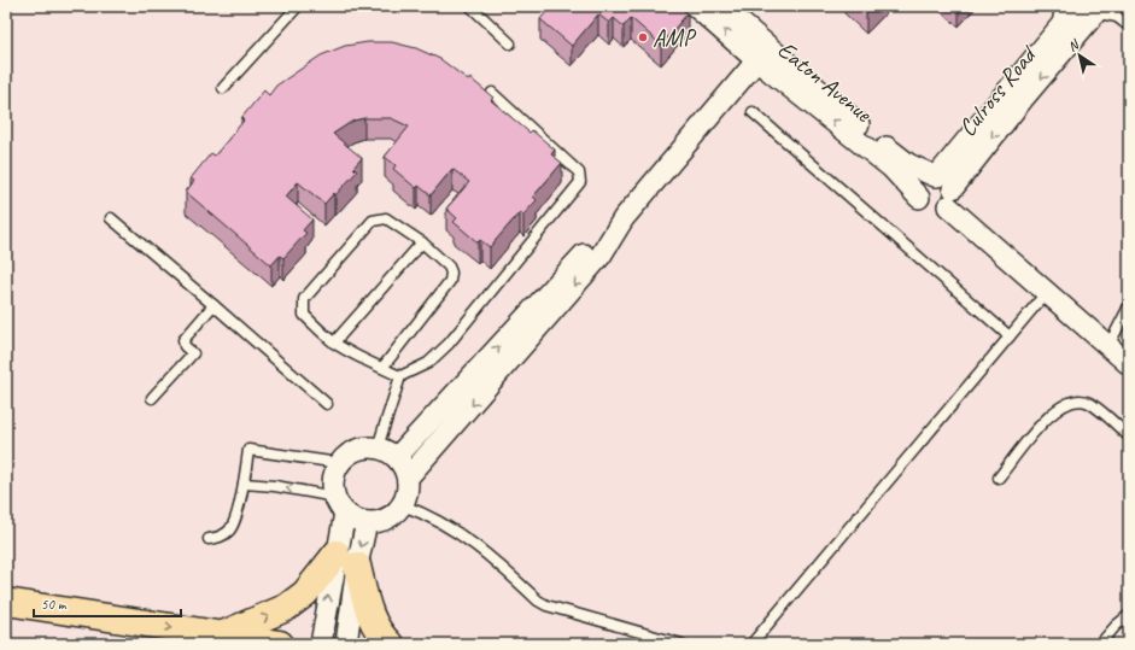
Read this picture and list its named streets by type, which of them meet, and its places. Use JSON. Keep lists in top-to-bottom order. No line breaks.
{"streets":{"street":["Eaton Avenue","Culross Road"]},"crossings":[["Eaton Avenue","Culross Road"]],"places":["AMP"],"scale_bar":"50 m","north":"top left"}
